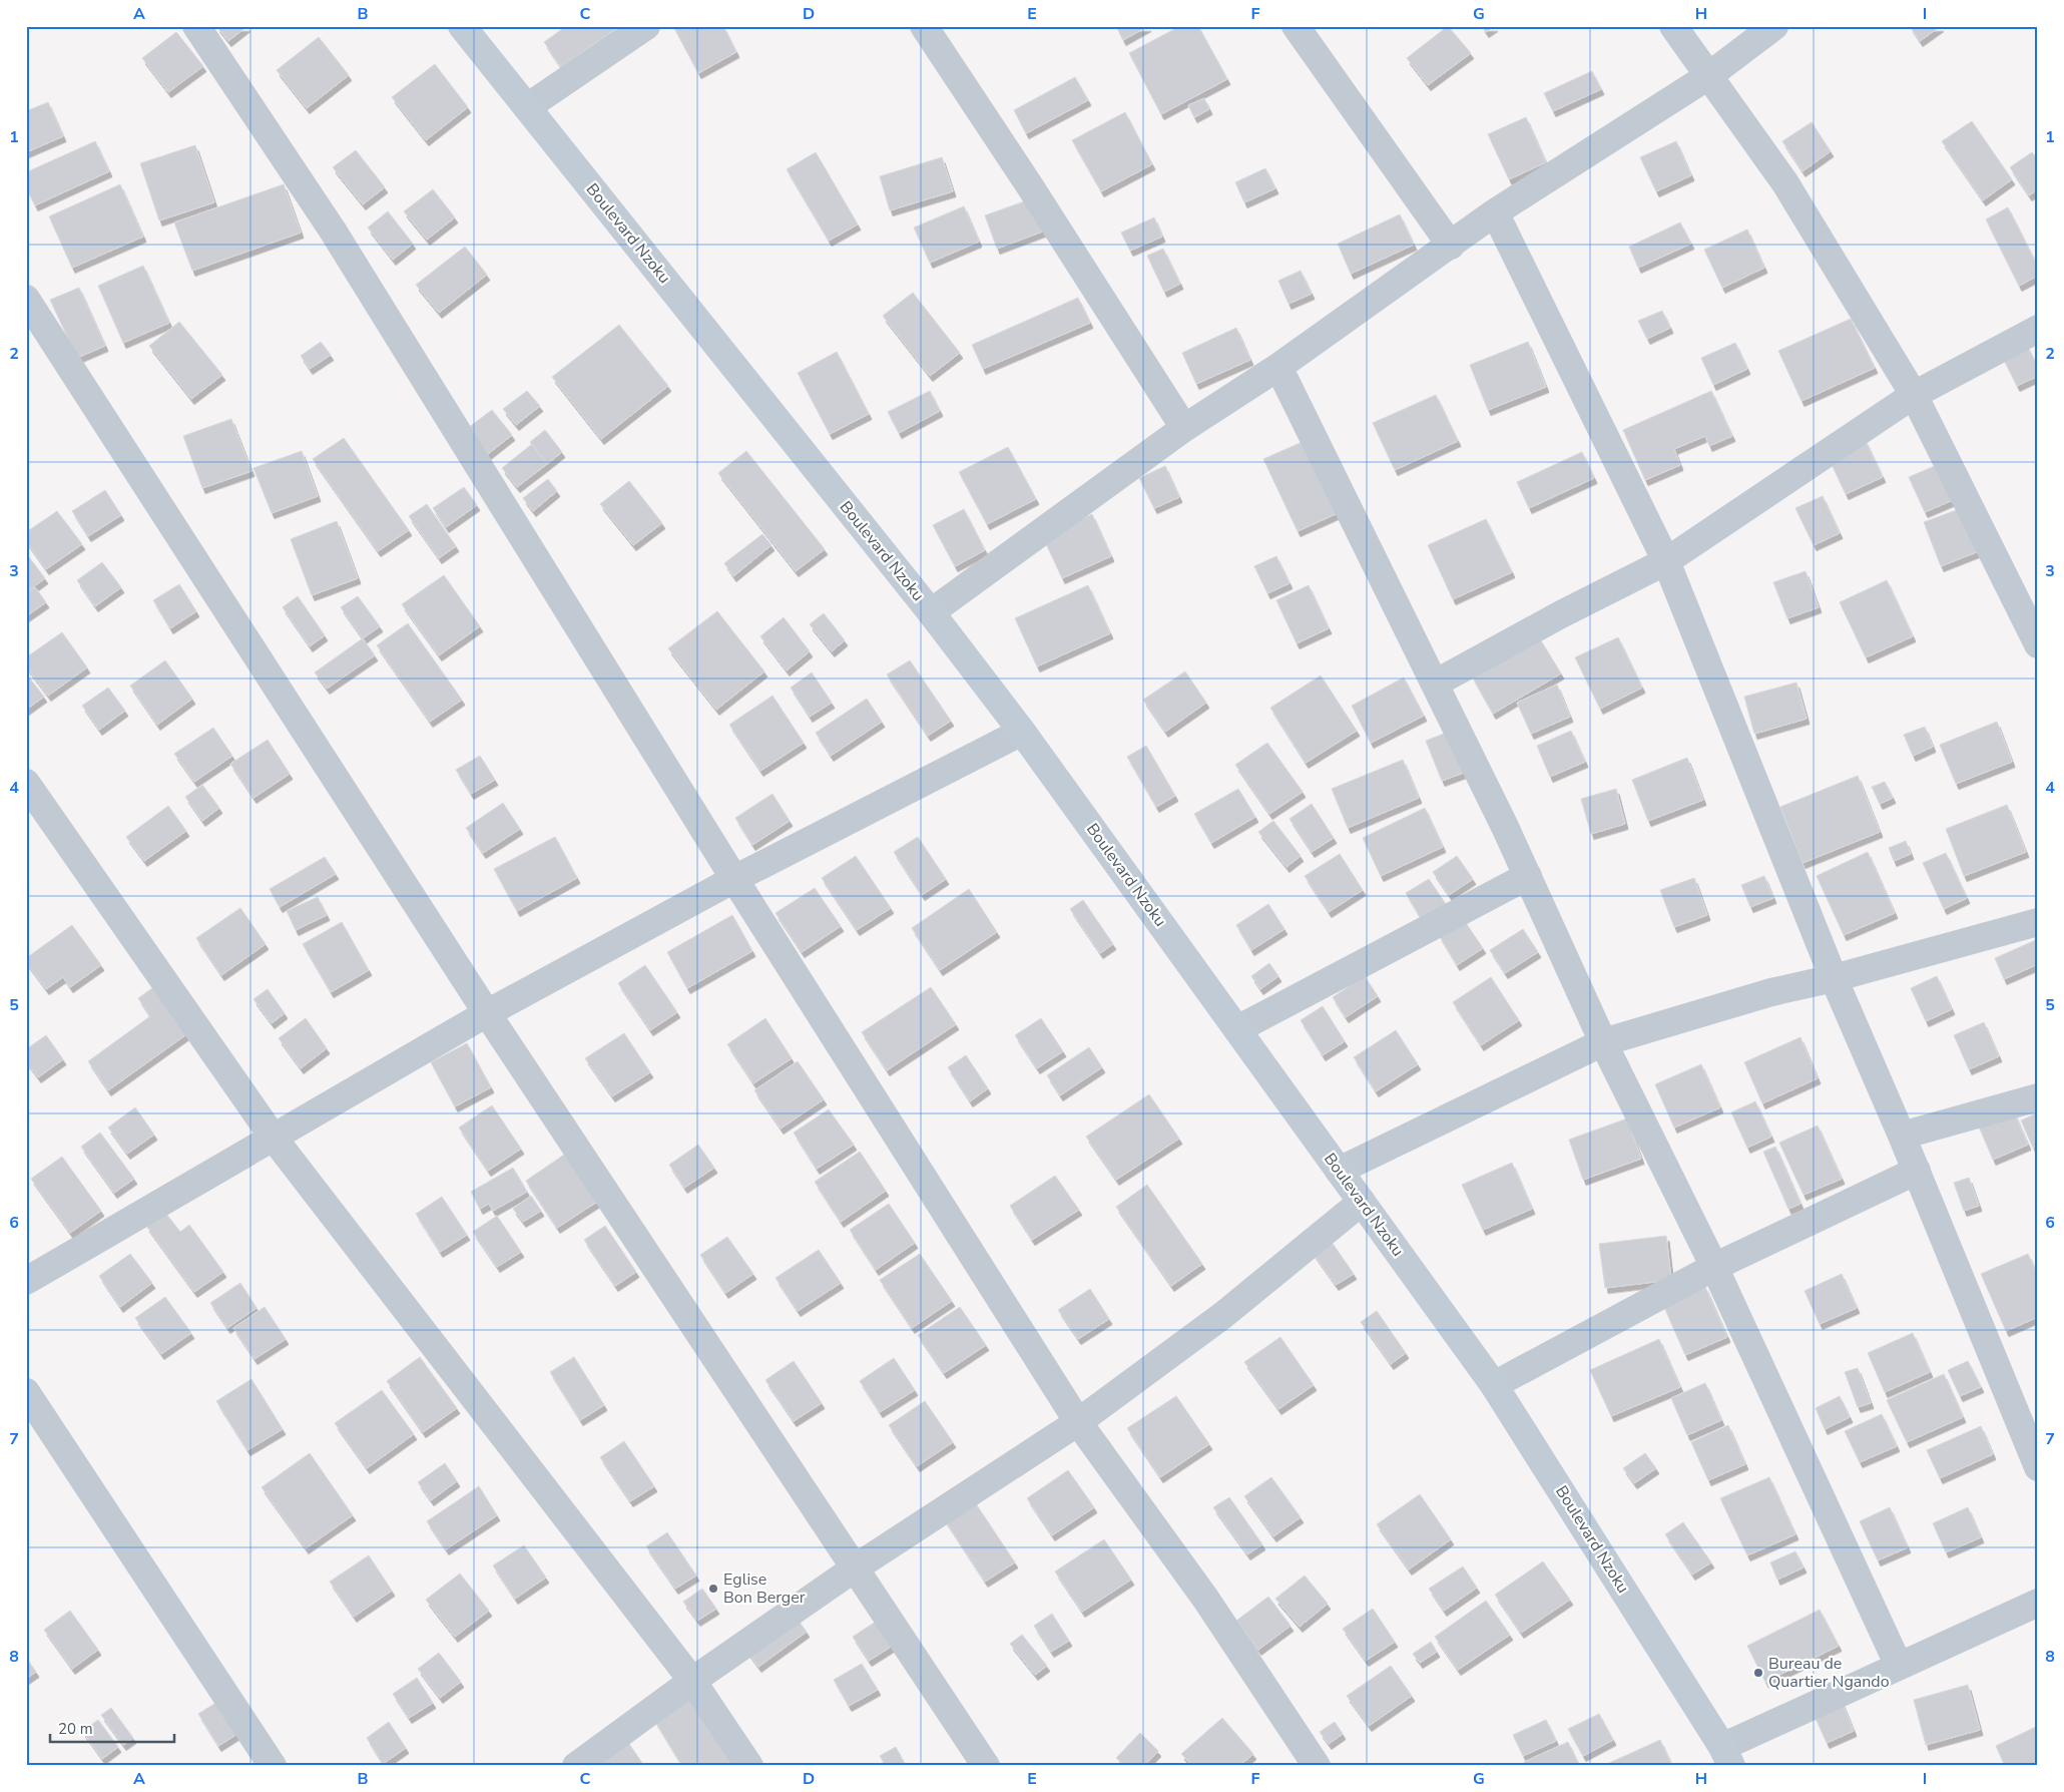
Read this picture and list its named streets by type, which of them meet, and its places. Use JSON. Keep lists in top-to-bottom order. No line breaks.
{"streets":{"street":["Boulevard Nzoku"]},"places":["Eglise Bon Berger","Bureau de Quartier Ngando"],"scale_bar":"20 m","grid":{"columns":["A","B","C","D","E","F","G","H","I"],"rows":["1","2","3","4","5","6","7","8"]}}
